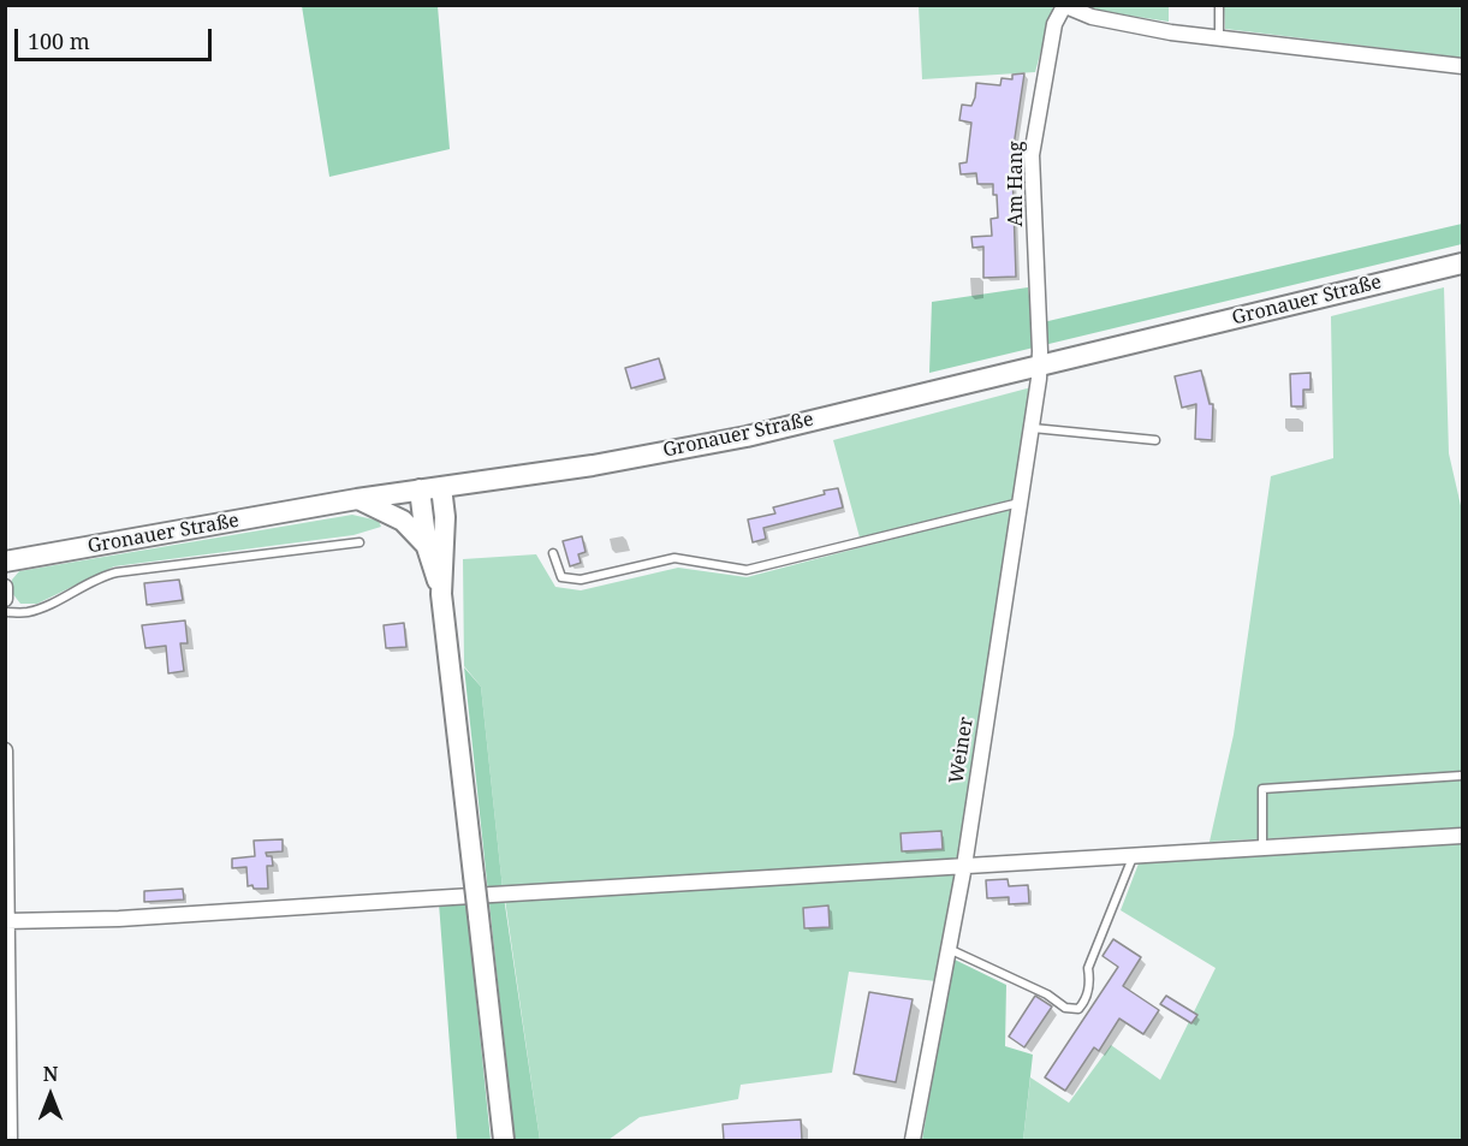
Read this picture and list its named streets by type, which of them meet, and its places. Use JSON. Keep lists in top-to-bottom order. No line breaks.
{"streets":{"main road":["Gronauer Straße"],"street":["Am Hang","Weiner"]},"crossings":[["Am Hang","Gronauer Straße"],["Am Hang","Weiner"],["Gronauer Straße","Weiner"]],"scale_bar":"100 m","north":"top"}
